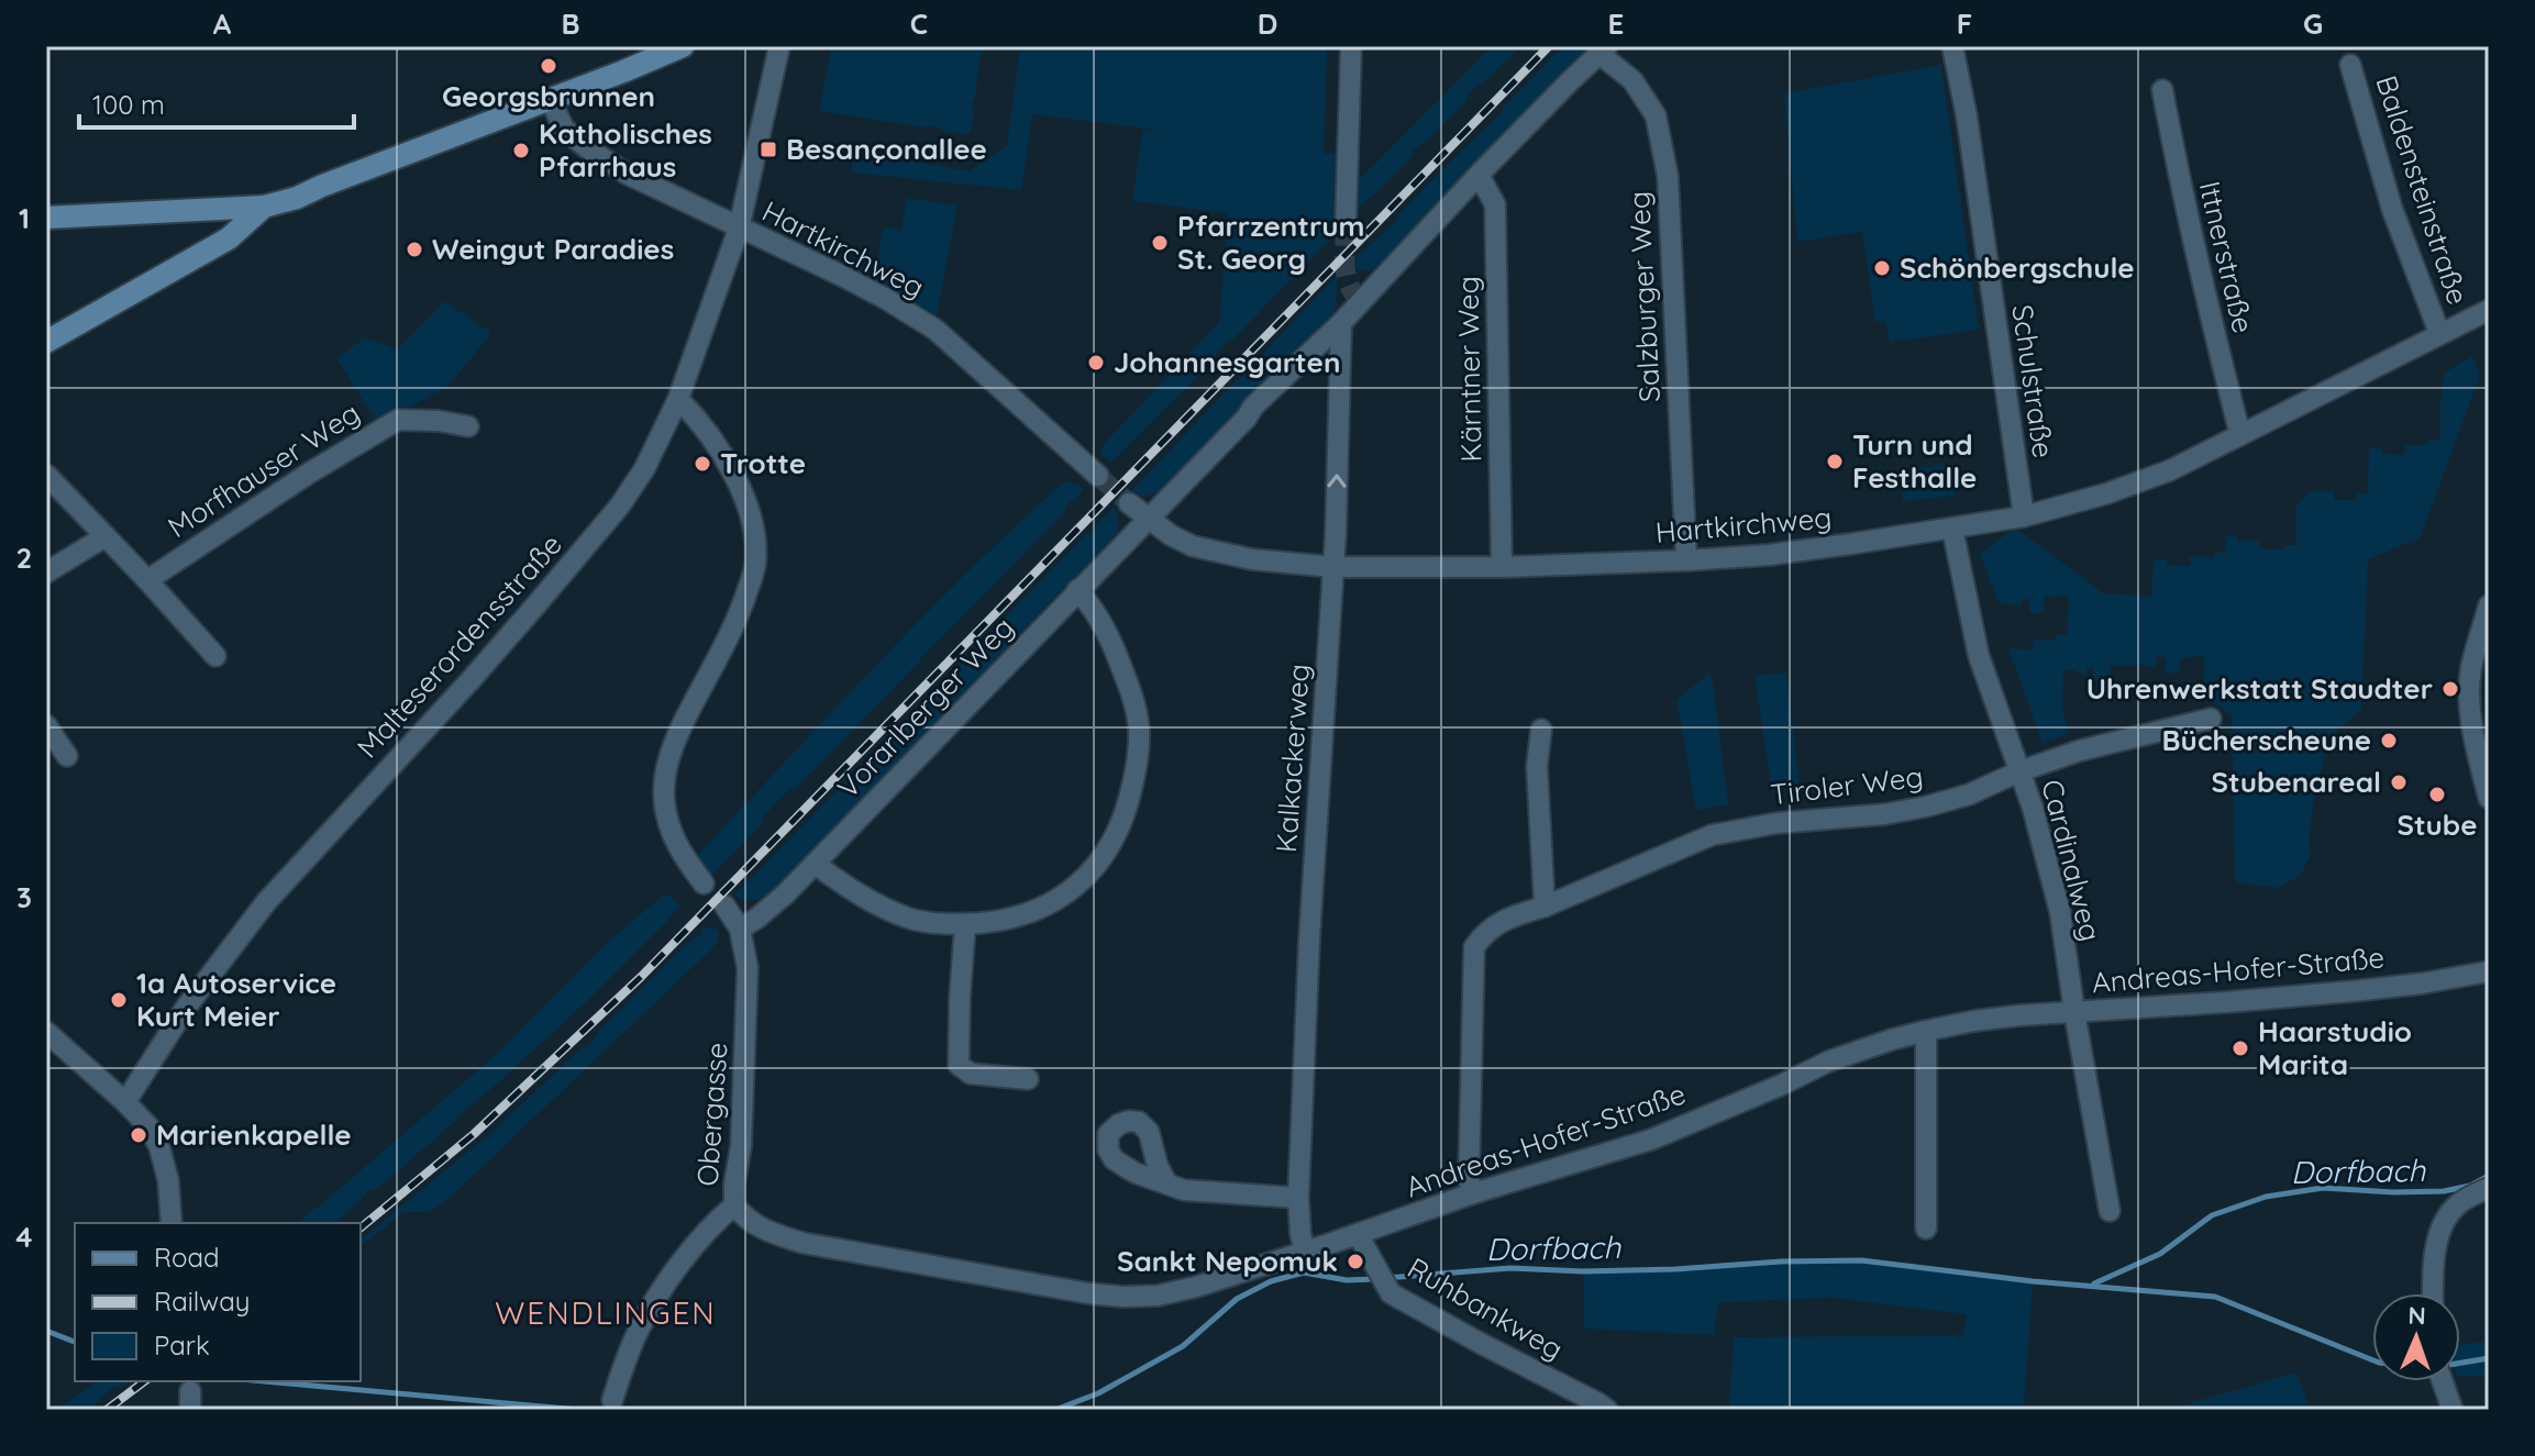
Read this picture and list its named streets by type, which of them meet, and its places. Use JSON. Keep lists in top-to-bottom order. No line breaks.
{"streets":{"street":["Baldensteinstraße","Hartkirchweg","Ittnerstraße","Salzburger Weg","Kärntner Weg","Schulstraße","Morfhauser Weg","Malteserordensstraße","Vorarlberger Weg","Kalkackerweg","Tiroler Weg","Cardinalweg","Andreas-Hofer-Straße","Obergasse","Ruhbankweg"]},"crossings":[["Baldensteinstraße","Hartkirchweg"],["Hartkirchweg","Ittnerstraße"],["Hartkirchweg","Salzburger Weg"],["Hartkirchweg","Kärntner Weg"],["Hartkirchweg","Schulstraße"],["Hartkirchweg","Malteserordensstraße"],["Hartkirchweg","Vorarlberger Weg"],["Hartkirchweg","Kalkackerweg"],["Hartkirchweg","Cardinalweg"],["Salzburger Weg","Vorarlberger Weg"],["Kärntner Weg","Vorarlberger Weg"],["Vorarlberger Weg","Kalkackerweg"],["Vorarlberger Weg","Obergasse"],["Kalkackerweg","Andreas-Hofer-Straße"],["Tiroler Weg","Cardinalweg"],["Tiroler Weg","Andreas-Hofer-Straße"],["Cardinalweg","Andreas-Hofer-Straße"],["Andreas-Hofer-Straße","Obergasse"],["Andreas-Hofer-Straße","Ruhbankweg"]],"districts":["WENDLINGEN"],"water":["Dorfbach"],"places":{"other":["Georgsbrunnen","Katholisches Pfarrhaus","Pfarrzentrum St. Georg","Weingut Paradies","Schönbergschule","Johannesgarten","Turn und Festhalle","Trotte","Uhrenwerkstatt Staudter","Bücherscheune","Stubenareal","Stube","1a Autoservice Kurt Meier","Haarstudio Marita","Marienkapelle","Sankt Nepomuk"],"transit":["Besançonallee"]},"legend":["Road","Railway","Park"],"scale_bar":"100 m","north":"top","grid":{"columns":["A","B","C","D","E","F","G"],"rows":["1","2","3","4"]}}
